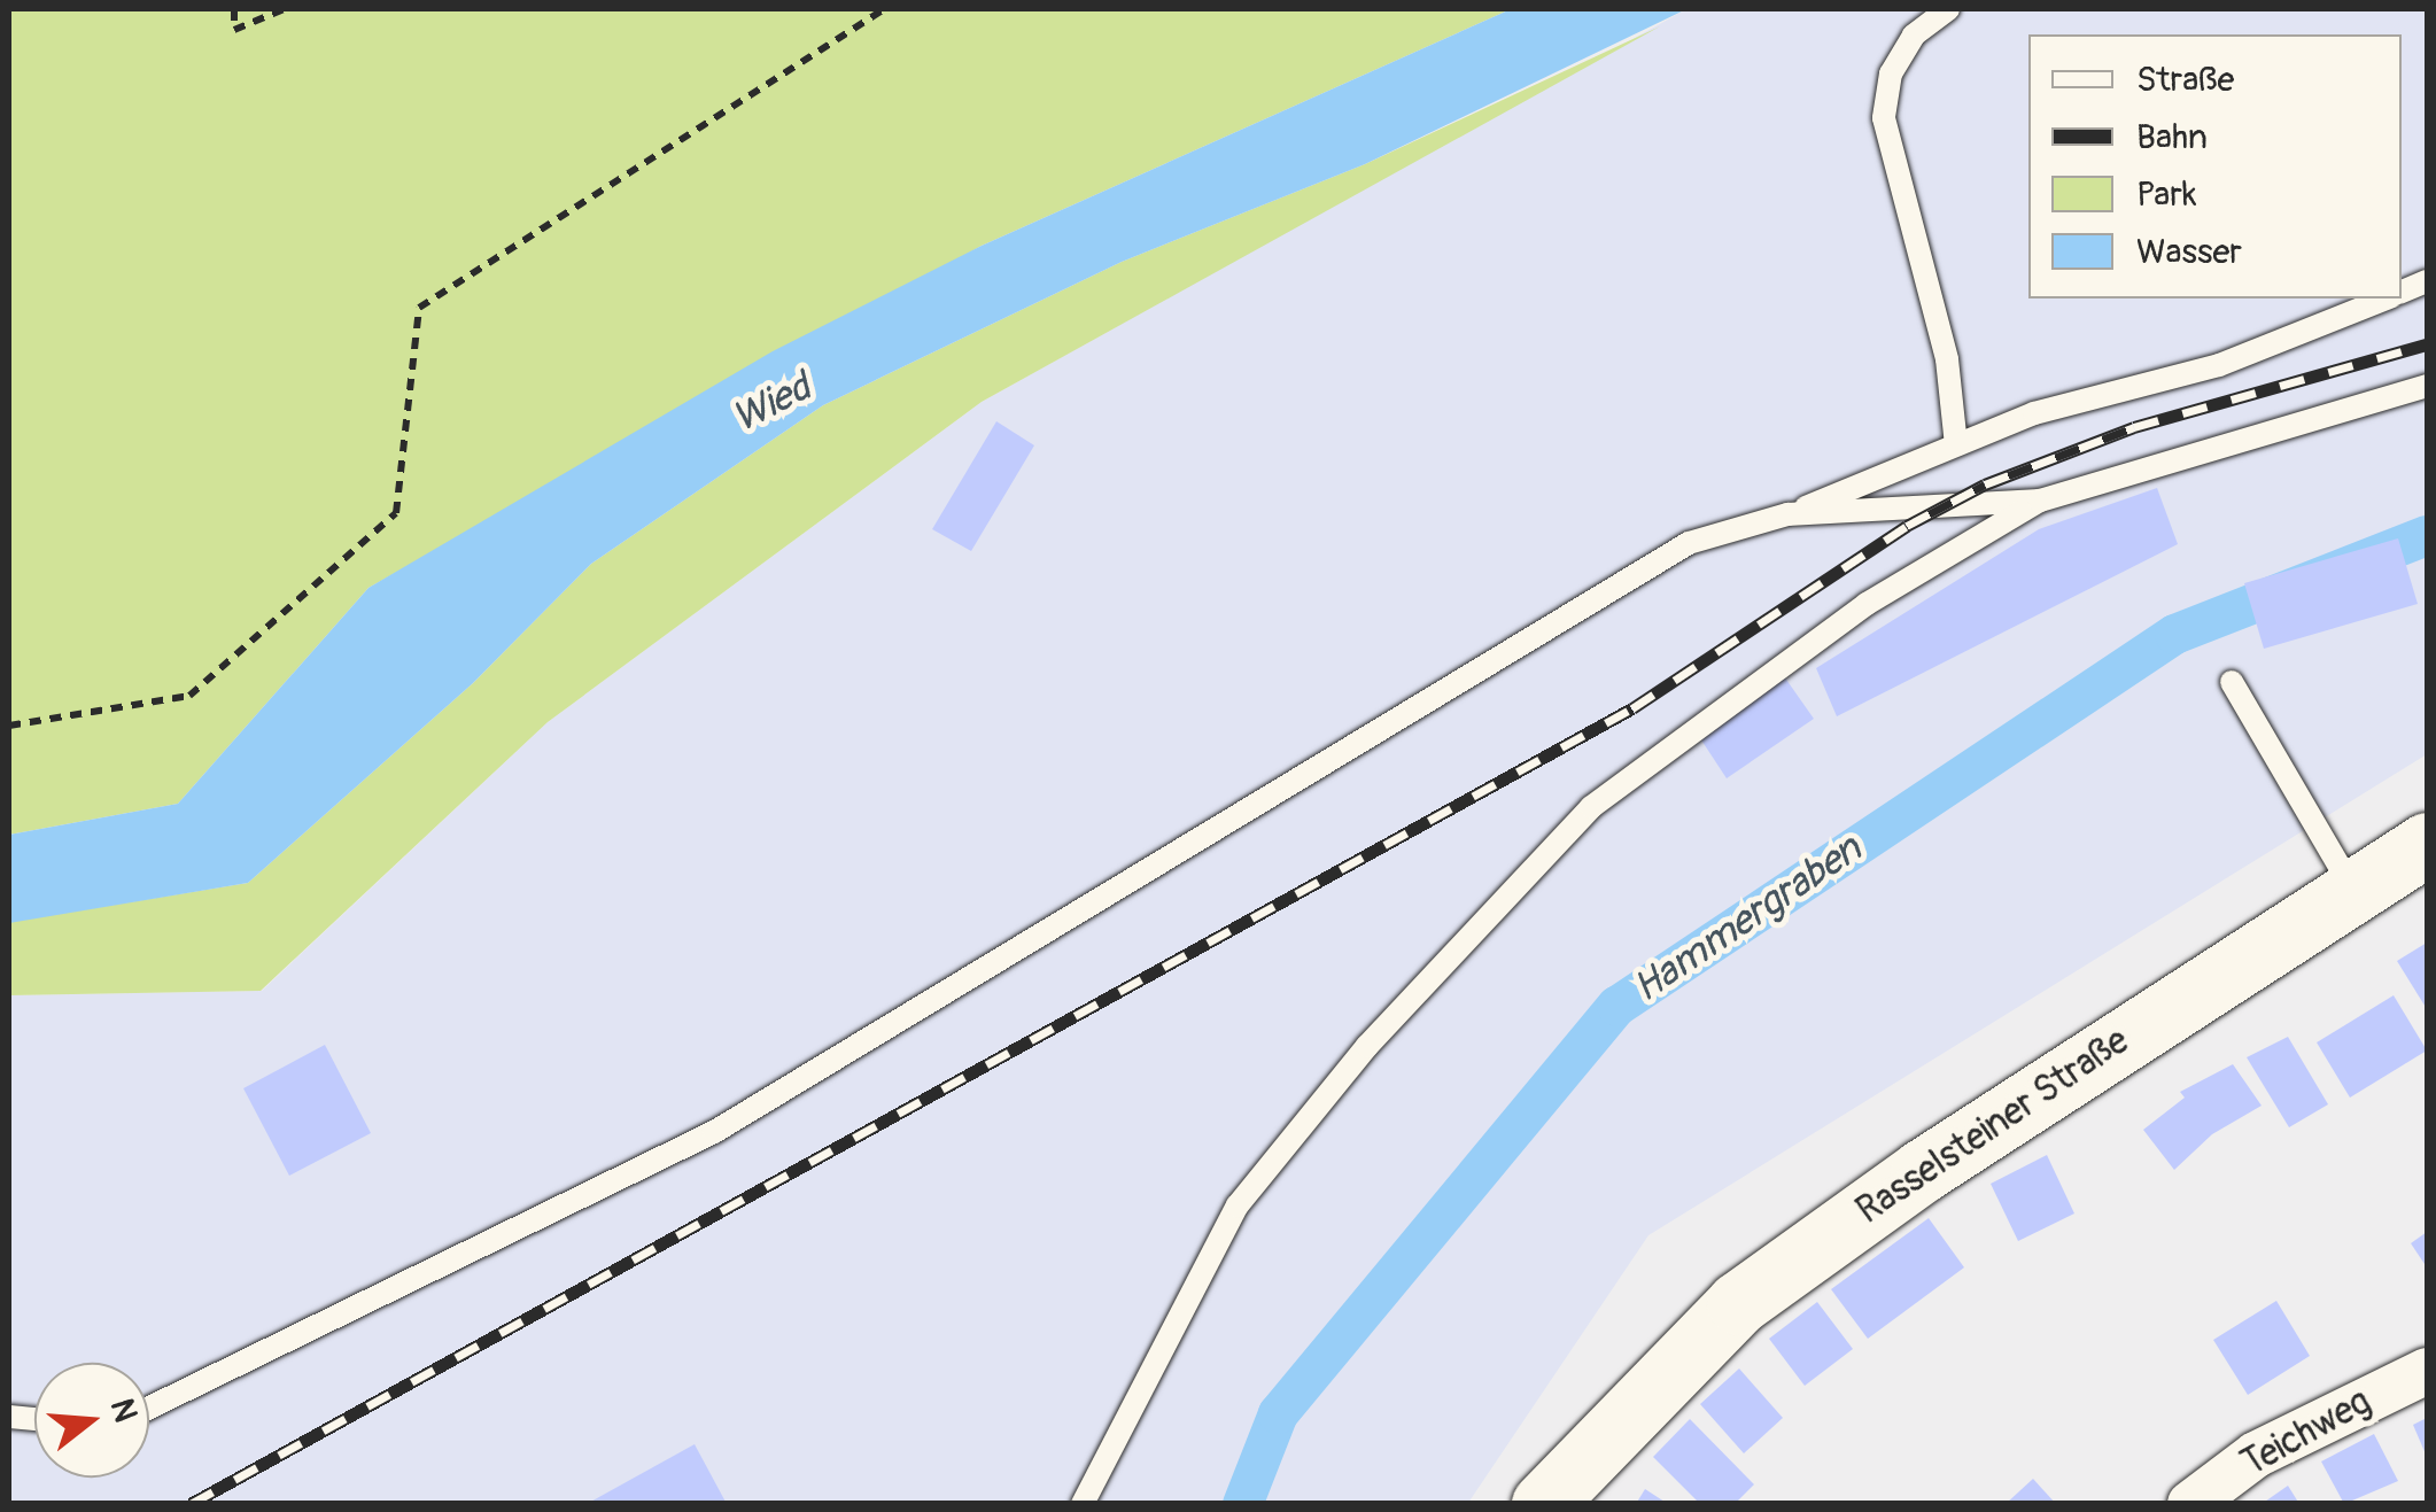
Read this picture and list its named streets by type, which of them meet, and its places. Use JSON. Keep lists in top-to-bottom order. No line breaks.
{"streets":{"main road":["Rasselsteiner Straße"],"street":["Teichweg"]},"water":["Wied","Hammergraben"],"legend":["Straße","Bahn","Park","Wasser"],"north":"right"}
